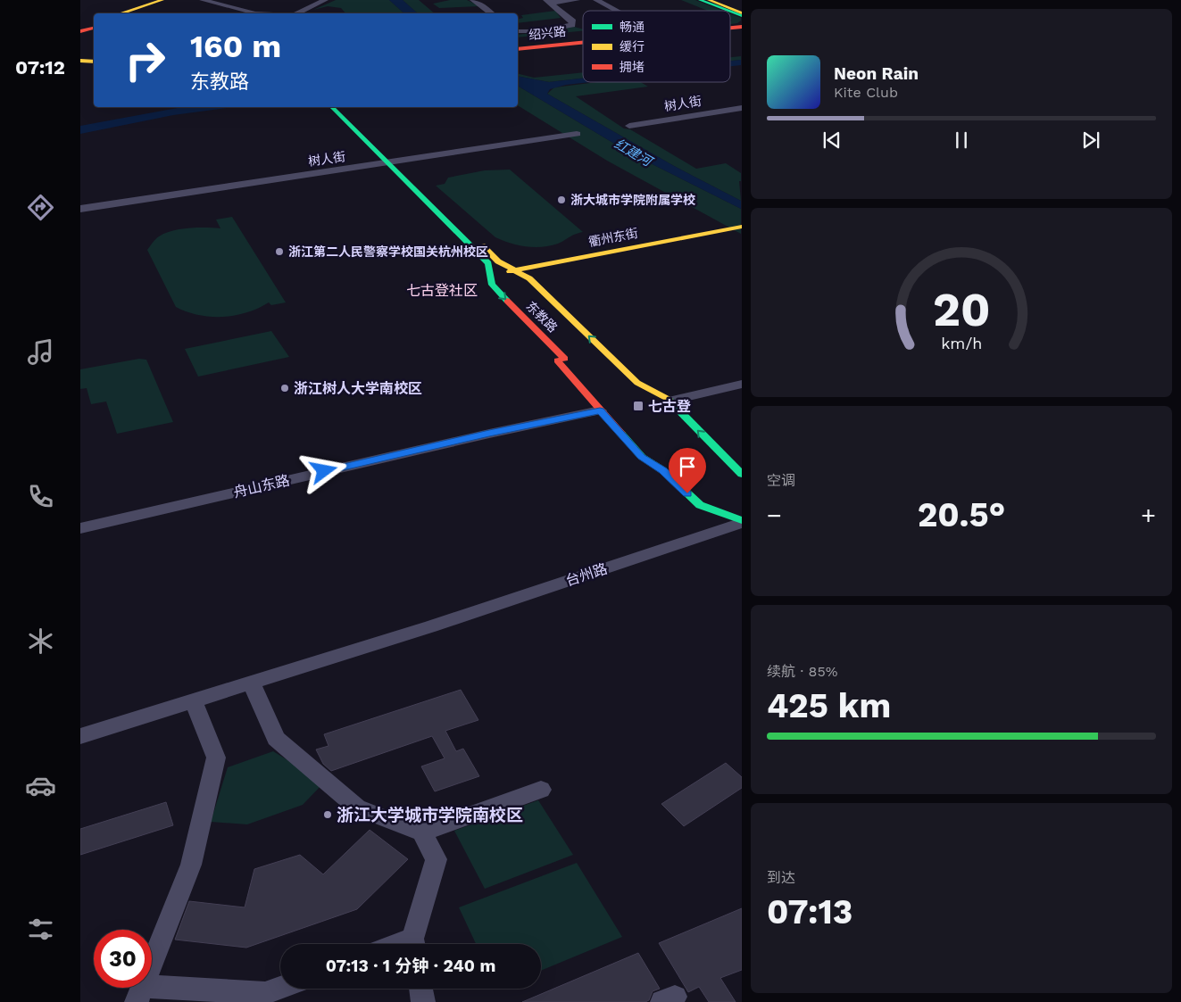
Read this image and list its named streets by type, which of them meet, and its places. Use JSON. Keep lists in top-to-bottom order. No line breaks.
{"streets":{"main road":["绍兴路","衢州东街","东教路"],"street":["树人街","舟山东路","台州路"]},"crossings":[["树人街","东教路"],["衢州东街","东教路"],["东教路","舟山东路"],["东教路","台州路"]],"districts":["七古登社区"],"water":["红建河"],"places":{"other":["浙大城市学院附属学校","浙江第二人民警察学校国关杭州校区","浙江树人大学南校区","浙江大学城市学院南校区"],"transit":["七古登"]},"legend":["畅通","缓行","拥堵"],"page":{"tabs":"07:12","turn":["160 m","东教路"],"song":["Neon Rain","Kite Club"],"tile":["空调",["续航 · 85%","425 km"],["到达","07:13"]],"heat":["−","20.5°","+"],"limit":"30","trip":"07:13 · 1 分钟 · 240 m","gauge":["20","km/h"]}}
